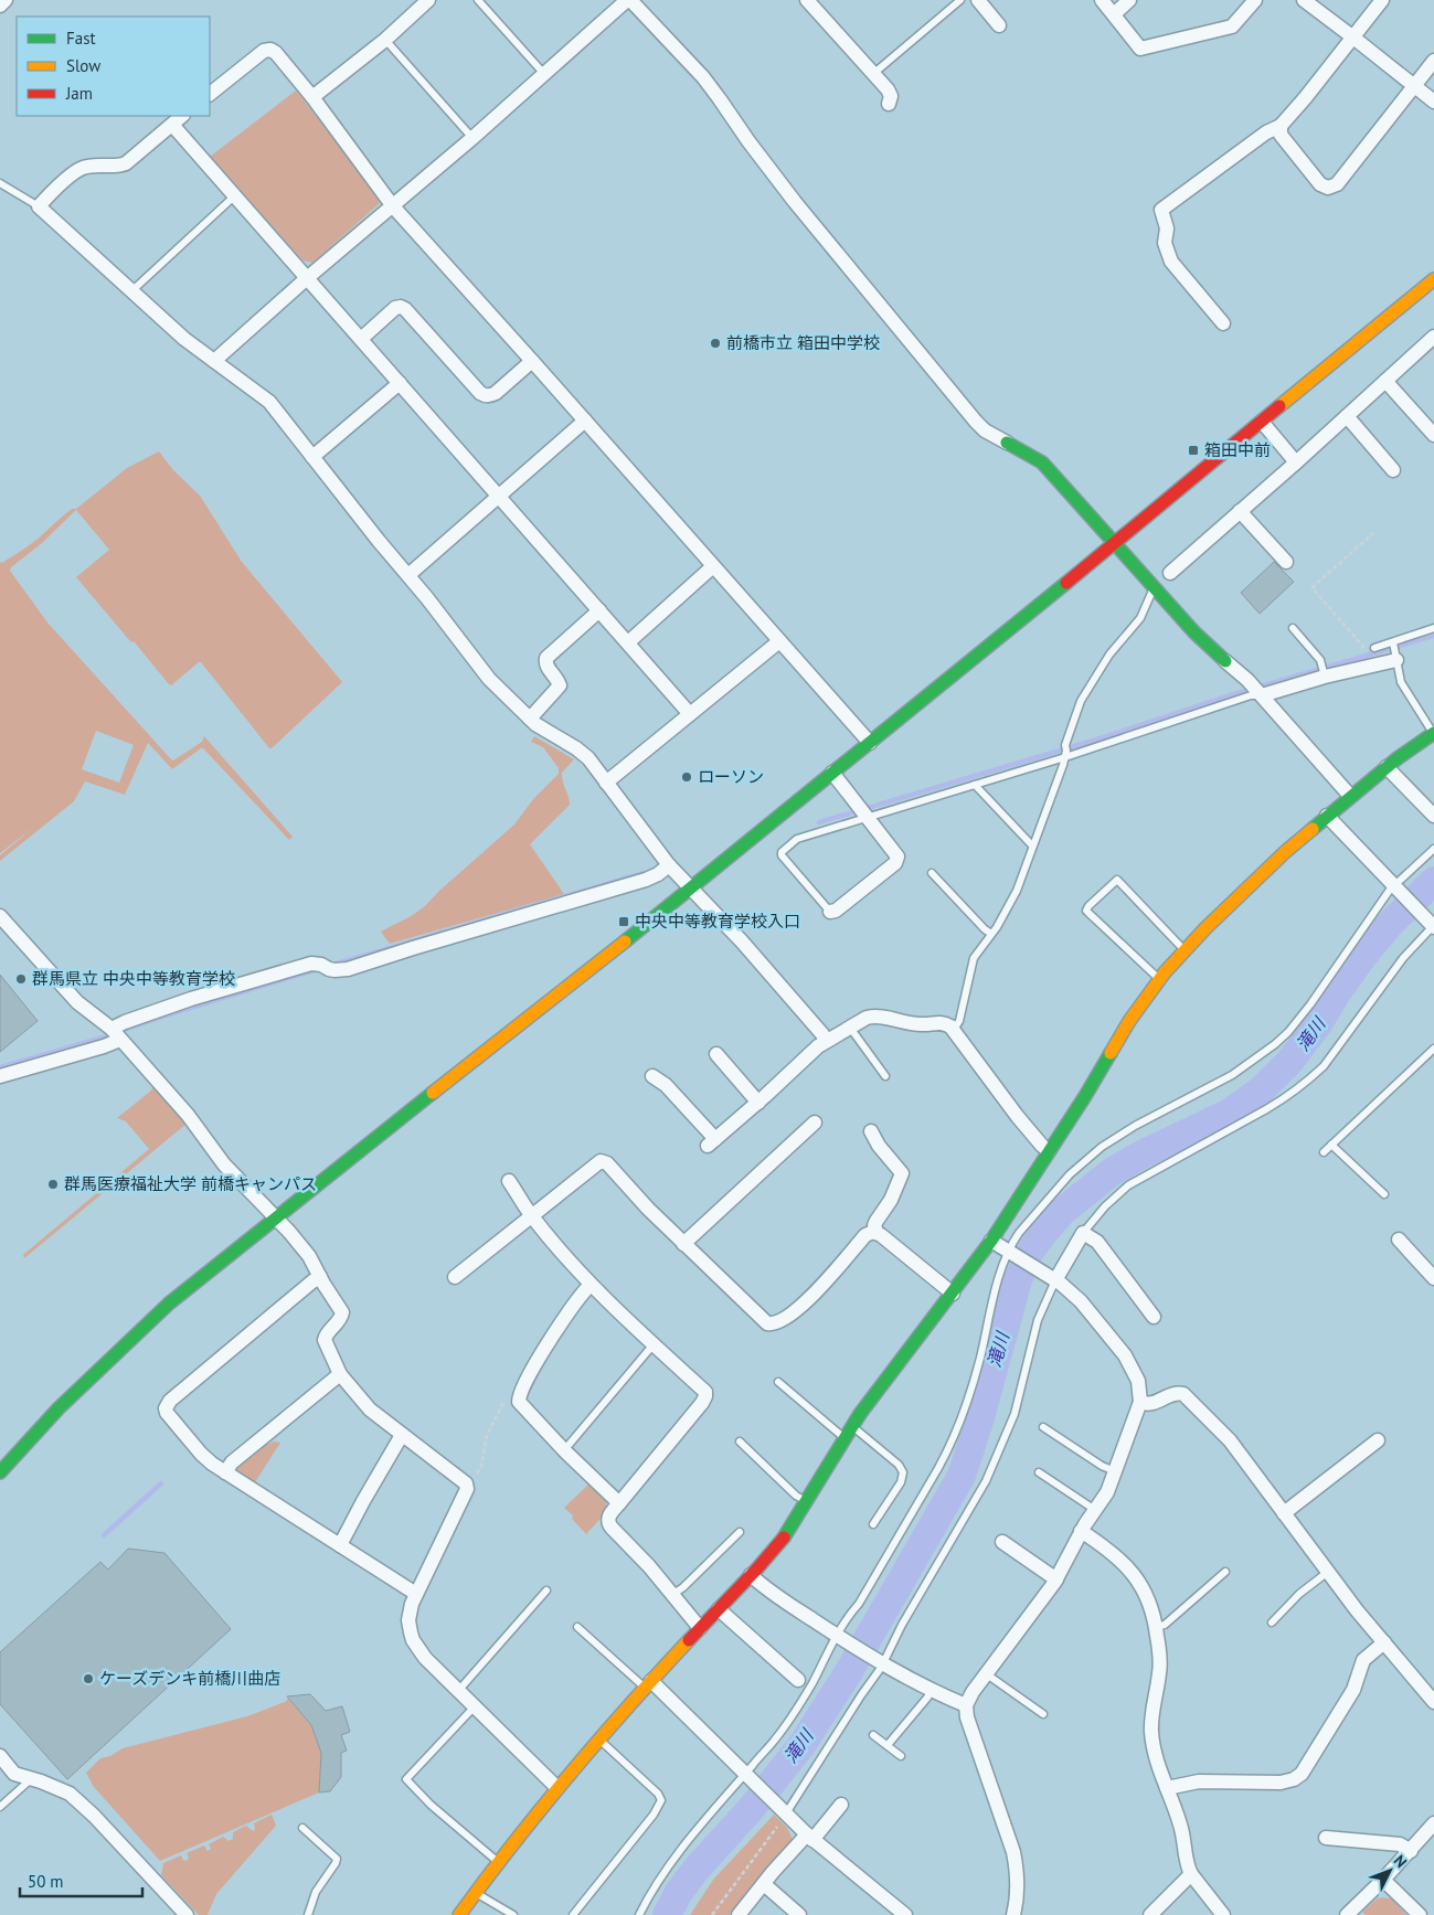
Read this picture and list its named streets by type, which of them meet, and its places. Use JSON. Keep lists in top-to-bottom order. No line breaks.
{"water":["滝川"],"places":{"other":["前橋市立 箱田中学校","ローソン","群馬県立 中央中等教育学校","群馬医療福祉大学 前橋キャンパス","ケーズデンキ前橋川曲店"],"transit":["箱田中前","中央中等教育学校入口"]},"legend":["Fast","Slow","Jam"],"scale_bar":"50 m","north":"top right"}
